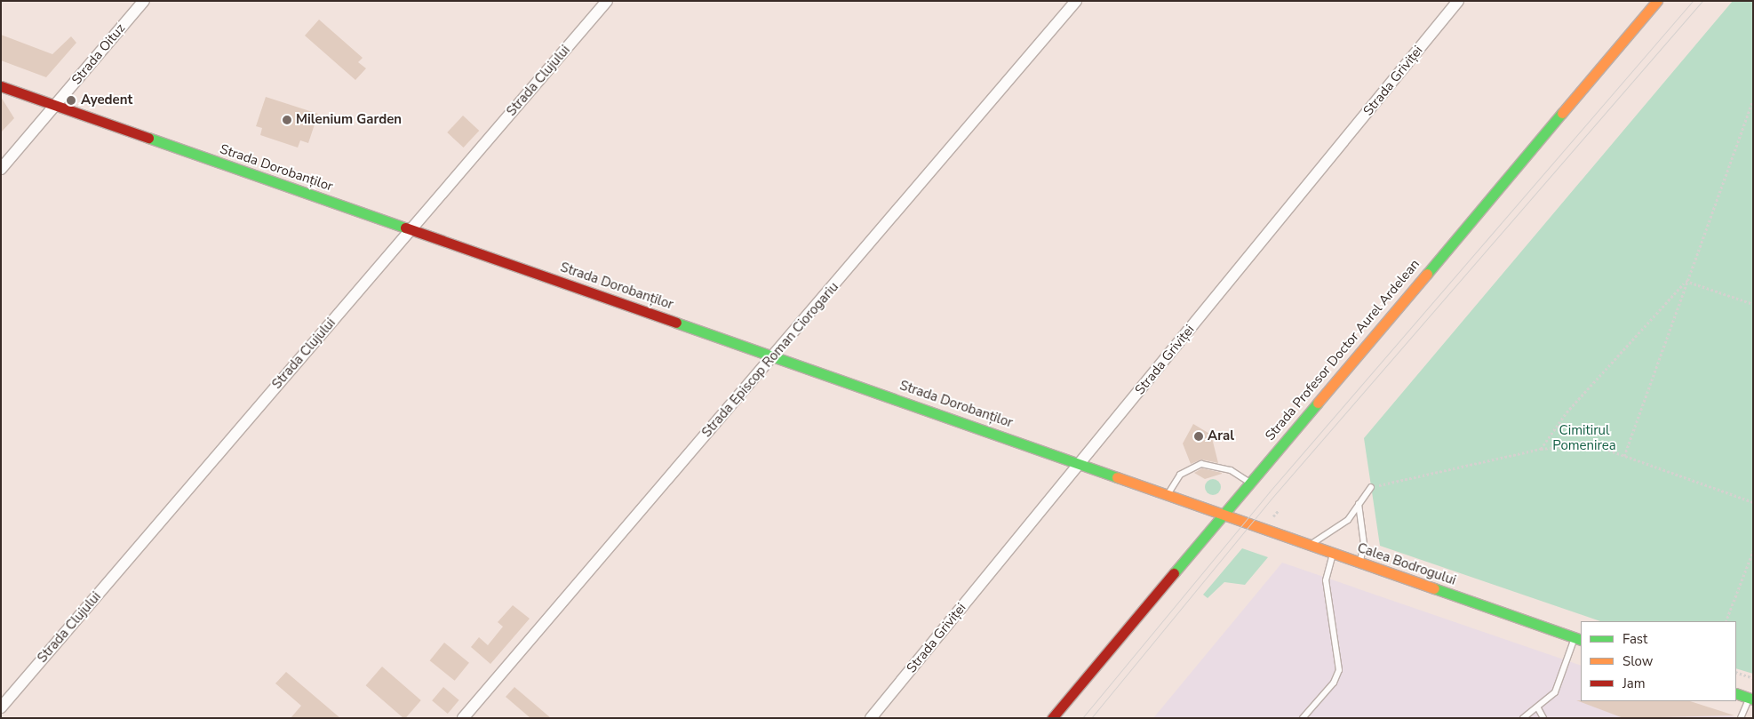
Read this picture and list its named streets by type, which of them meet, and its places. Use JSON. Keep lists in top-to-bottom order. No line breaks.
{"streets":{"main road":["Strada Dorobanților","Strada Profesor Doctor Aurel Ardelean","Calea Bodrogului"],"street":["Strada Oituz","Strada Clujului","Strada Griviței","Strada Episcop Roman Ciorogariu"]},"crossings":[["Strada Oituz","Strada Dorobanților"],["Strada Clujului","Strada Dorobanților"],["Strada Griviței","Strada Dorobanților"],["Strada Dorobanților","Strada Profesor Doctor Aurel Ardelean"],["Strada Dorobanților","Strada Episcop Roman Ciorogariu"],["Strada Dorobanților","Calea Bodrogului"],["Strada Profesor Doctor Aurel Ardelean","Calea Bodrogului"]],"parks":["Cimitirul Pomenirea"],"places":["Ayedent","Milenium Garden","Aral"],"legend":["Fast","Slow","Jam"]}
